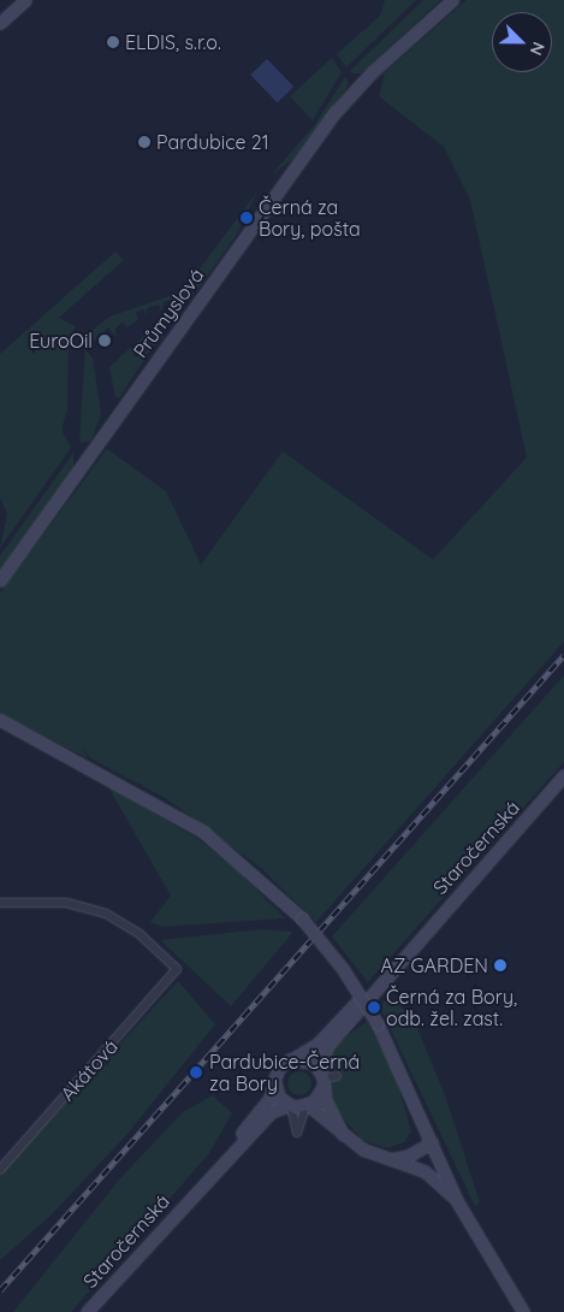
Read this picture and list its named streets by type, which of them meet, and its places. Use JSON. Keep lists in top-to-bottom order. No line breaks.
{"streets":{"main road":["Průmyslová","Staročernská"],"street":["Akátová"]},"places":["ELDIS, s.r.o.","Pardubice 21","Černá za Bory, pošta","EuroOil","AZ GARDEN","Černá za Bory, odb. žel. zast.","Pardubice-Černá za Bory"],"north":"bottom right"}
